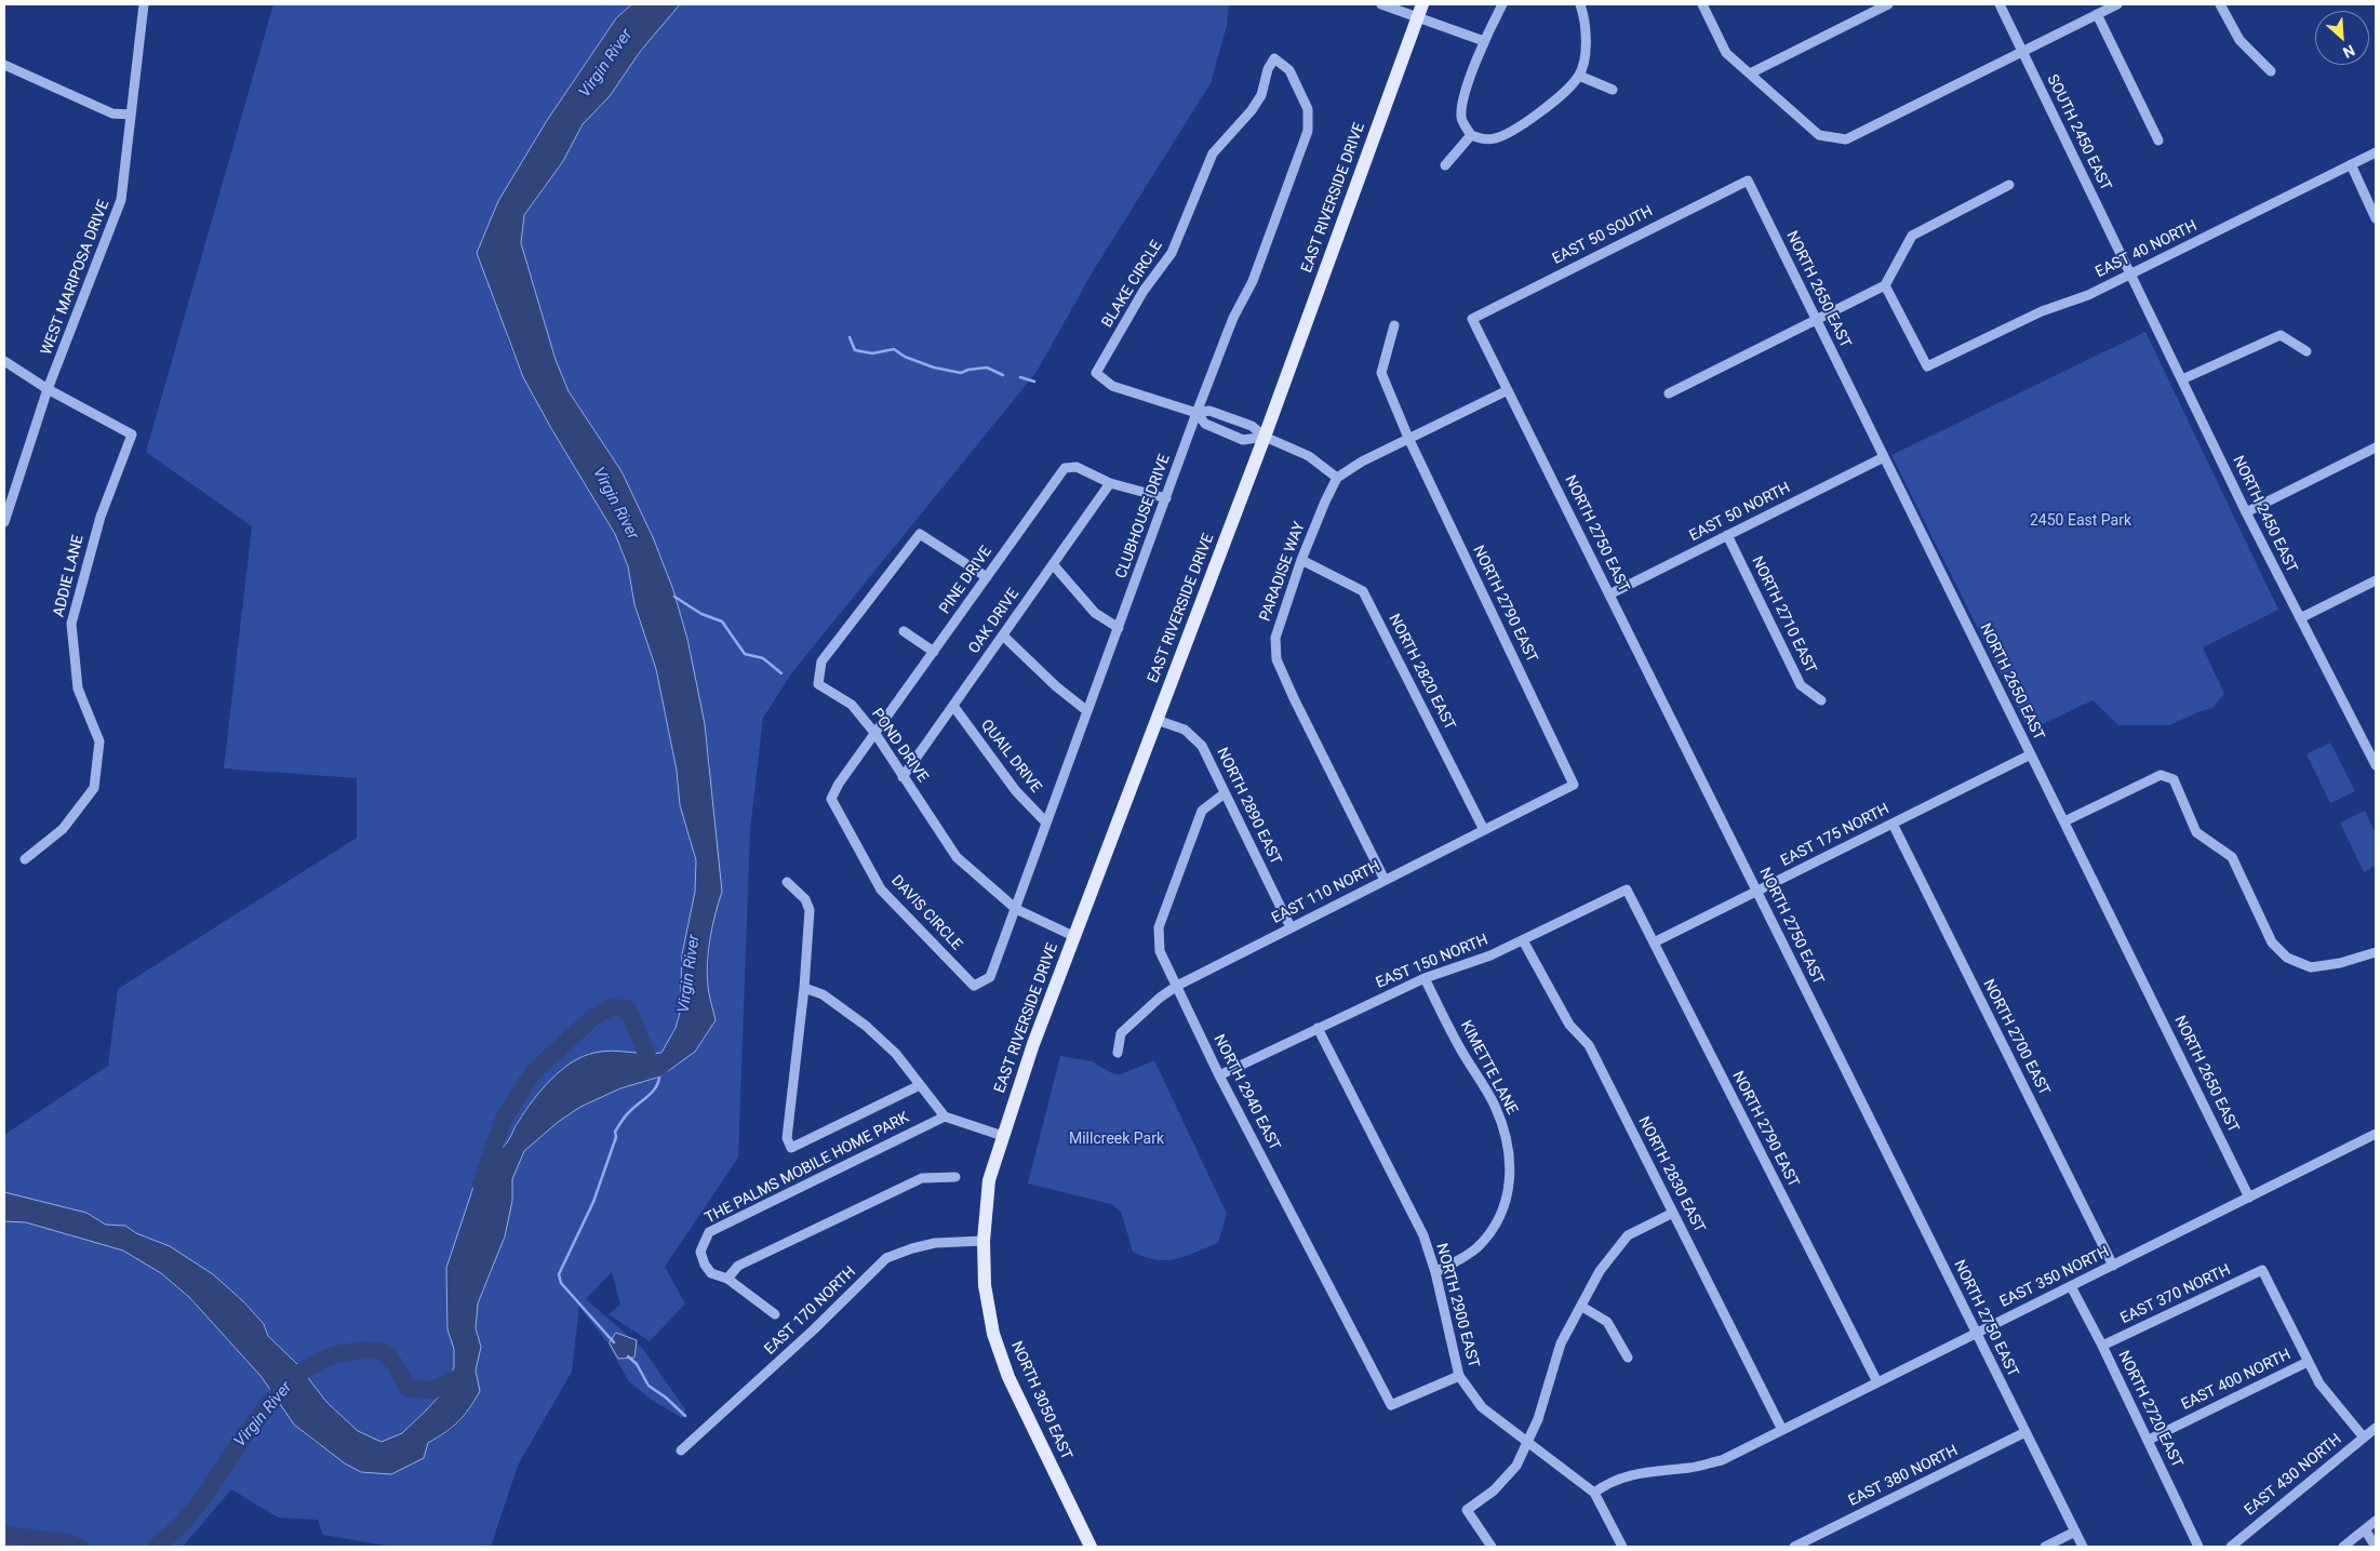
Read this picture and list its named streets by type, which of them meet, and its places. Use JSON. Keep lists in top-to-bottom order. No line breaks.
{"streets":{"main road":["EAST RIVERSIDE DRIVE","NORTH 3050 EAST"],"street":["SOUTH 2450 EAST","EAST 50 SOUTH","EAST 40 NORTH","WEST MARIPOSA DRIVE","BLAKE CIRCLE","NORTH 2650 EAST","EAST 50 NORTH","NORTH 2450 EAST","CLUBHOUSE DRIVE","NORTH 2750 EAST","PARADISE WAY","ADDIE LANE","PINE DRIVE","NORTH 2790 EAST","NORTH 2710 EAST","OAK DRIVE","NORTH 2820 EAST","POND DRIVE","QUAIL DRIVE","NORTH 2890 EAST","EAST 175 NORTH","EAST 110 NORTH","DAVIS CIRCLE","EAST 150 NORTH","NORTH 2700 EAST","KIMETTE LANE","NORTH 2940 EAST","THE PALMS MOBILE HOME PARK","NORTH 2830 EAST","EAST 350 NORTH","EAST 370 NORTH","NORTH 2900 EAST","EAST 170 NORTH","EAST 400 NORTH","NORTH 2720 EAST","EAST 430 NORTH","EAST 380 NORTH"]},"crossings":[["SOUTH 2450 EAST","EAST 40 NORTH"],["SOUTH 2450 EAST","NORTH 2450 EAST"],["EAST RIVERSIDE DRIVE","POND DRIVE"],["EAST RIVERSIDE DRIVE","NORTH 2890 EAST"],["EAST RIVERSIDE DRIVE","EAST 170 NORTH"],["EAST RIVERSIDE DRIVE","NORTH 3050 EAST"],["EAST 50 SOUTH","NORTH 2650 EAST"],["EAST 50 SOUTH","NORTH 2750 EAST"],["EAST 40 NORTH","NORTH 2450 EAST"],["WEST MARIPOSA DRIVE","ADDIE LANE"],["BLAKE CIRCLE","CLUBHOUSE DRIVE"],["NORTH 2650 EAST","EAST 50 NORTH"],["NORTH 2650 EAST","EAST 175 NORTH"],["NORTH 2650 EAST","EAST 350 NORTH"],["EAST 50 NORTH","NORTH 2750 EAST"],["EAST 50 NORTH","NORTH 2710 EAST"],["CLUBHOUSE DRIVE","PINE DRIVE"],["CLUBHOUSE DRIVE","POND DRIVE"],["CLUBHOUSE DRIVE","QUAIL DRIVE"],["CLUBHOUSE DRIVE","DAVIS CIRCLE"],["NORTH 2750 EAST","EAST 175 NORTH"],["NORTH 2750 EAST","EAST 350 NORTH"],["NORTH 2750 EAST","EAST 380 NORTH"],["PARADISE WAY","NORTH 2820 EAST"],["PARADISE WAY","EAST 110 NORTH"],["PINE DRIVE","OAK DRIVE"],["PINE DRIVE","POND DRIVE"],["PINE DRIVE","DAVIS CIRCLE"],["NORTH 2790 EAST","EAST 175 NORTH"],["NORTH 2790 EAST","EAST 110 NORTH"],["NORTH 2790 EAST","EAST 150 NORTH"],["NORTH 2790 EAST","EAST 350 NORTH"],["OAK DRIVE","POND DRIVE"],["OAK DRIVE","QUAIL DRIVE"],["NORTH 2820 EAST","EAST 110 NORTH"],["NORTH 2890 EAST","EAST 110 NORTH"],["NORTH 2890 EAST","NORTH 2940 EAST"],["EAST 175 NORTH","NORTH 2700 EAST"],["EAST 110 NORTH","NORTH 2940 EAST"],["EAST 150 NORTH","KIMETTE LANE"],["EAST 150 NORTH","NORTH 2940 EAST"],["EAST 150 NORTH","NORTH 2830 EAST"],["EAST 150 NORTH","NORTH 2900 EAST"],["NORTH 2700 EAST","EAST 350 NORTH"],["KIMETTE LANE","NORTH 2900 EAST"],["NORTH 2940 EAST","NORTH 2900 EAST"],["NORTH 2830 EAST","EAST 350 NORTH"],["EAST 350 NORTH","NORTH 2900 EAST"],["EAST 350 NORTH","NORTH 2720 EAST"],["EAST 370 NORTH","EAST 400 NORTH"],["EAST 370 NORTH","NORTH 2720 EAST"],["EAST 170 NORTH","NORTH 3050 EAST"],["EAST 400 NORTH","NORTH 2720 EAST"]],"water":["Virgin River"],"parks":["2450 East Park","Millcreek Park"],"north":"bottom right"}
